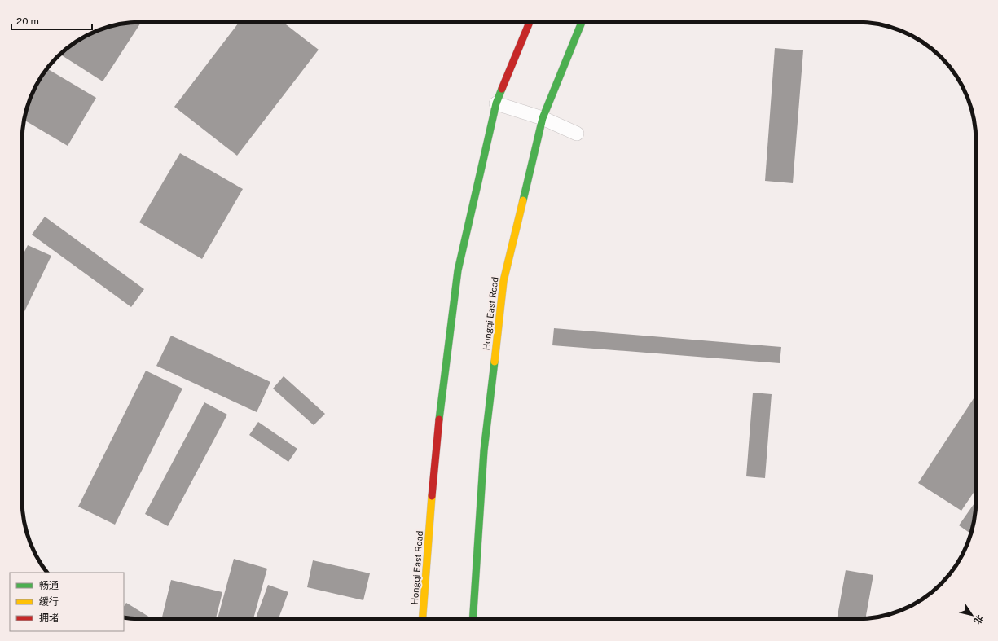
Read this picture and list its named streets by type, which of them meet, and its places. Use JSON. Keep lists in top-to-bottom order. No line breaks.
{"streets":{"main road":["Hongqi East Road"]},"legend":["畅通","缓行","拥堵"],"scale_bar":"20 m","north":"bottom right"}
